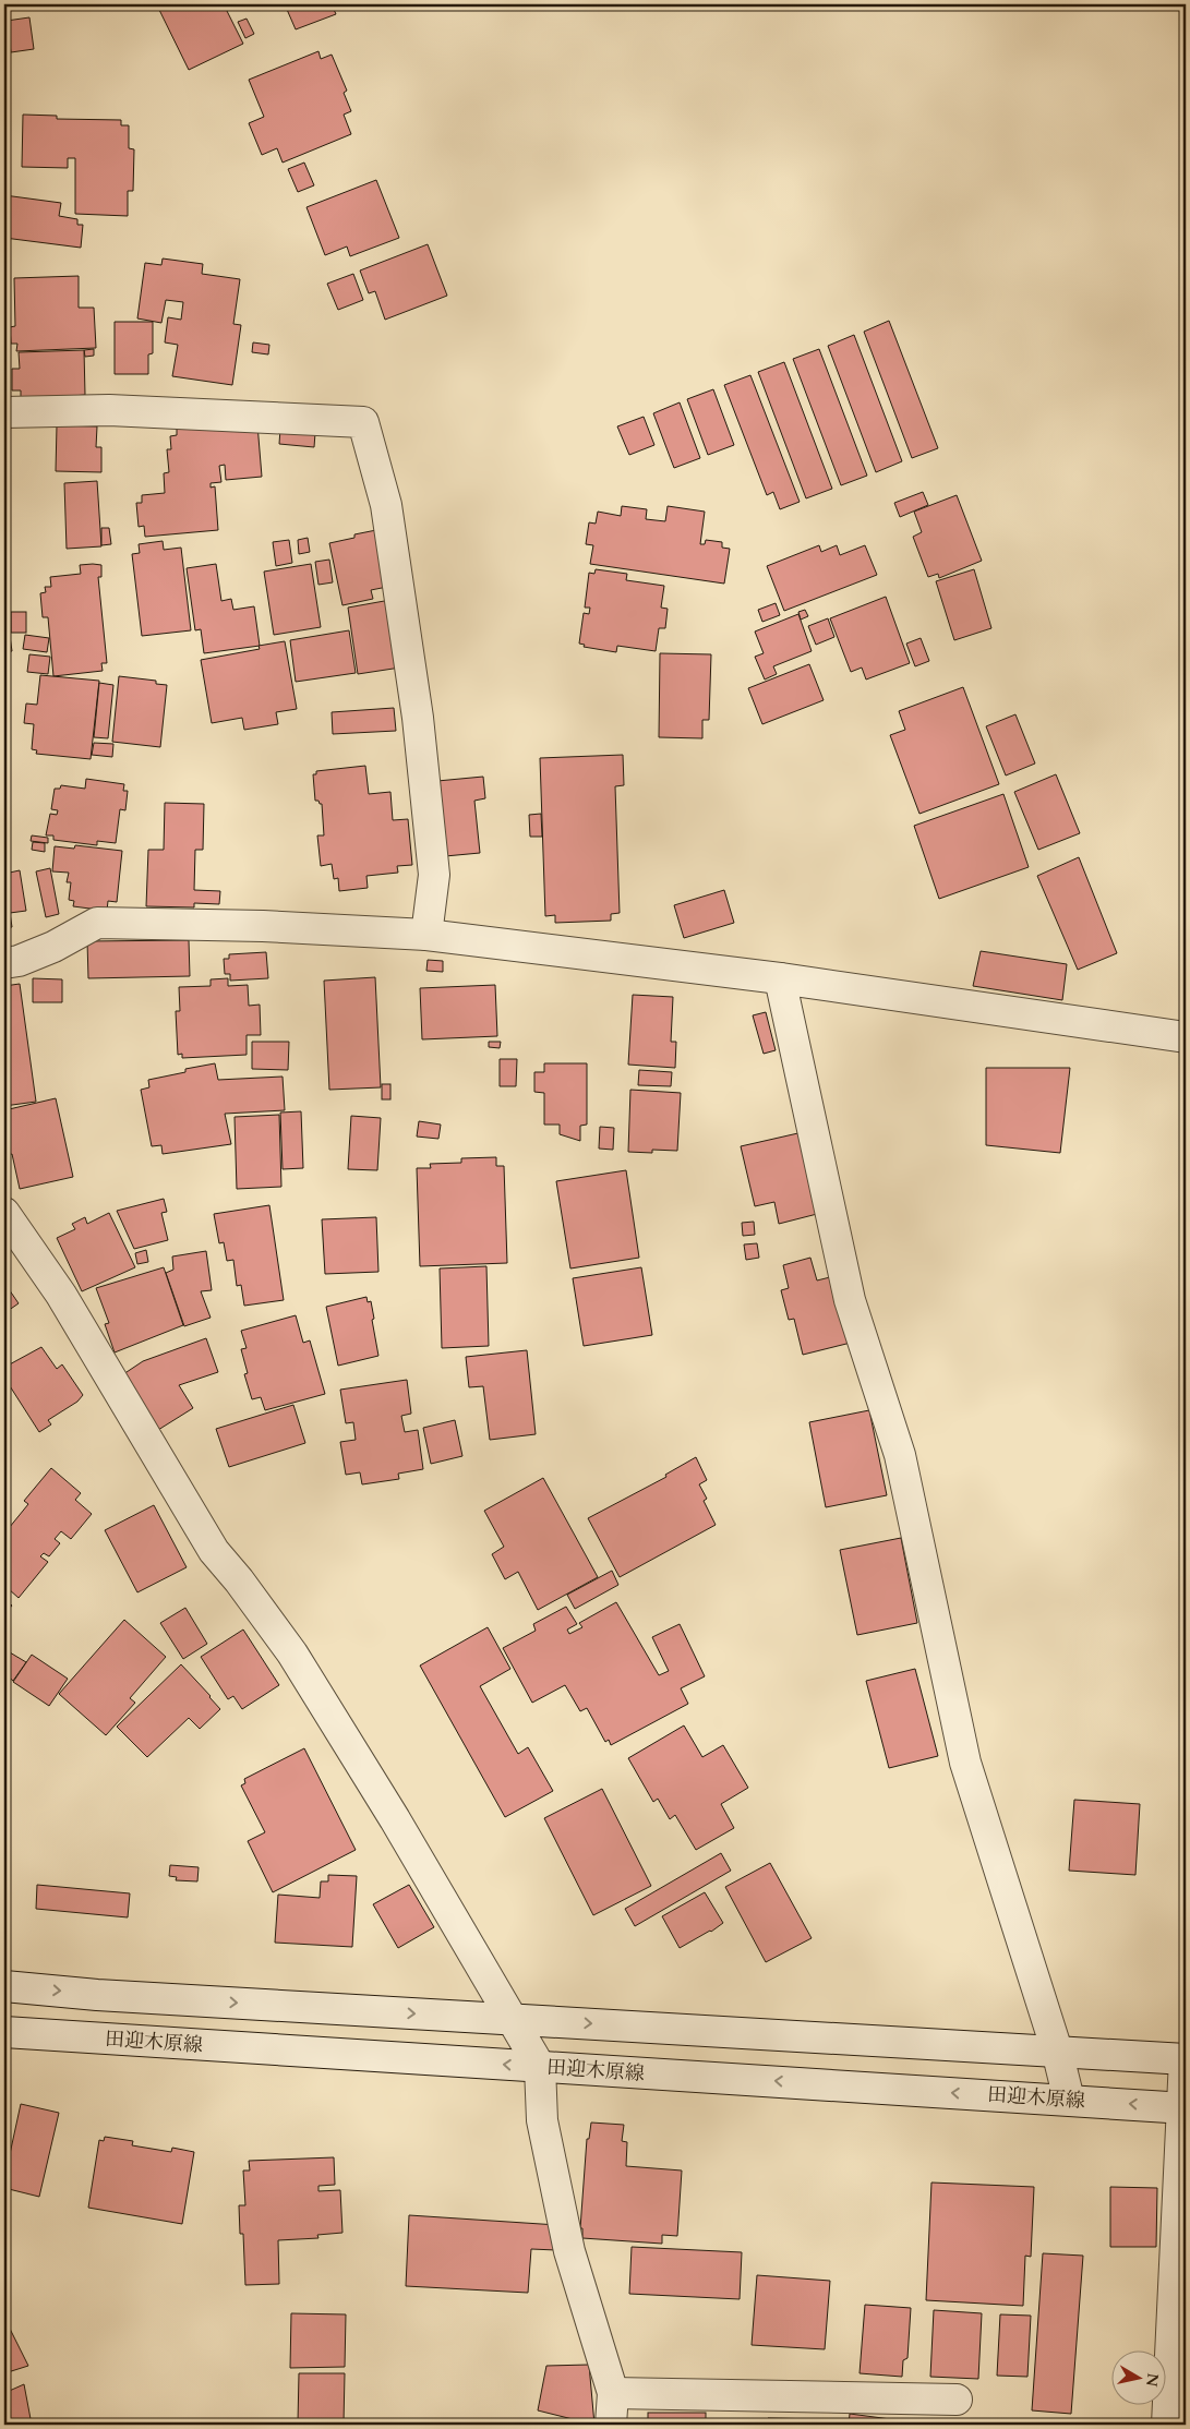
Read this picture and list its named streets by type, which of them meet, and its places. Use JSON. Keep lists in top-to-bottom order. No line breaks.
{"streets":{"street":["田迎木原線"]},"north":"right"}
